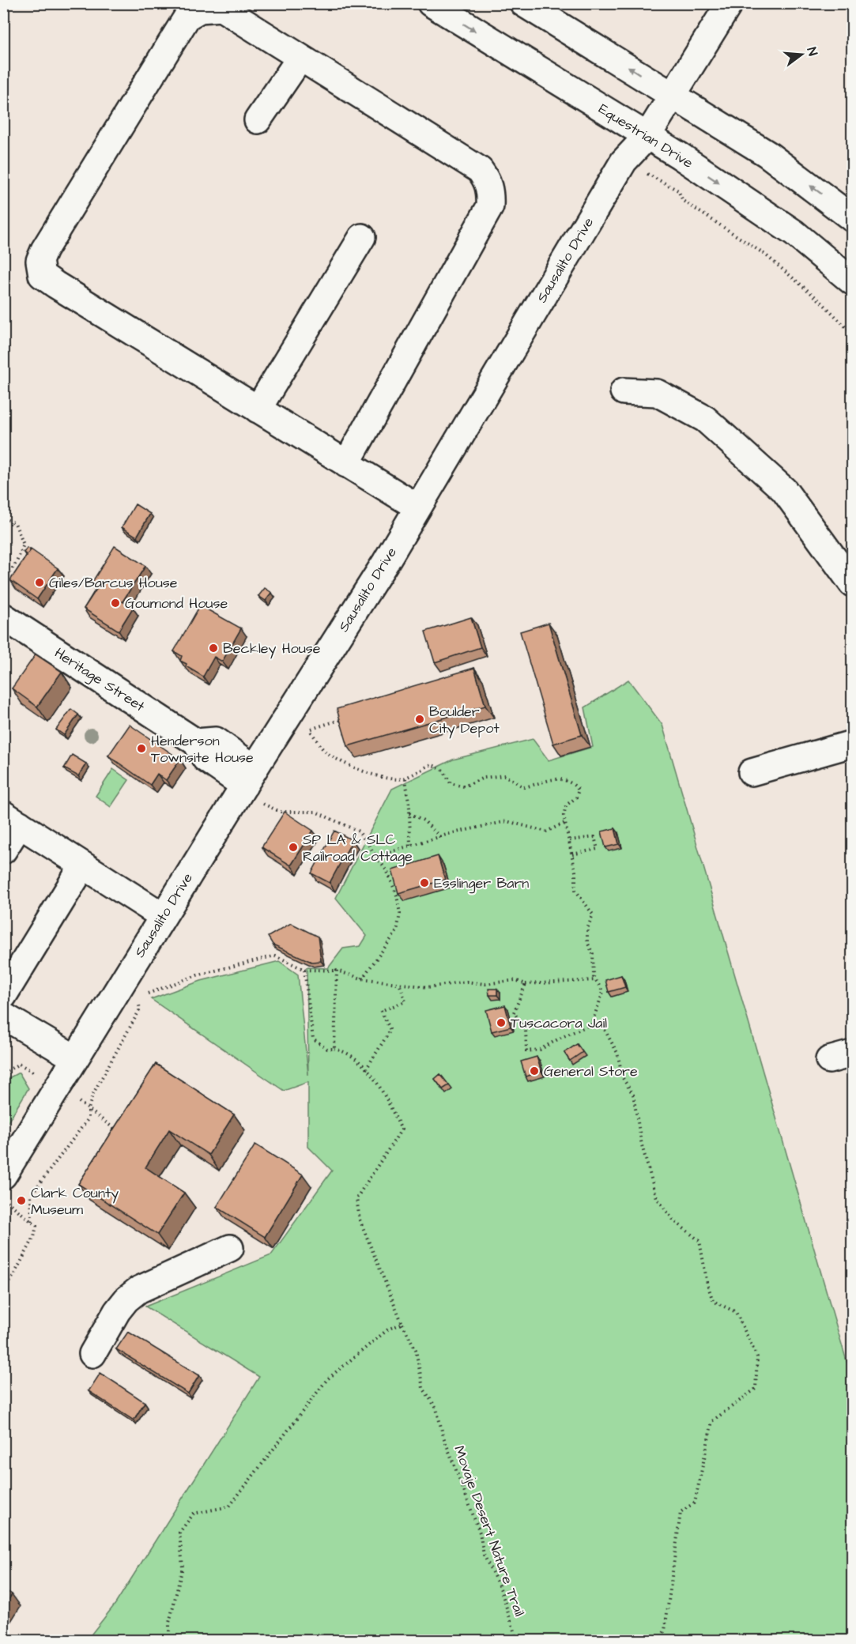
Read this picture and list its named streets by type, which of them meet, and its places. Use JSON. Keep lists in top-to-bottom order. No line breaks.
{"streets":{"street":["Equestrian Drive","Sausalito Drive","Heritage Street"],"path":["Movaje Desert Nature Trail"]},"crossings":[["Equestrian Drive","Sausalito Drive"],["Sausalito Drive","Heritage Street"]],"places":["Giles/Barcus House","Goumond House","Beckley House","Boulder City Depot","Henderson Townsite House","SP LA & SLC Railroad Cottage","Esslinger Barn","Tuscacora Jail","General Store","Clark County Museum"],"north":"right"}
